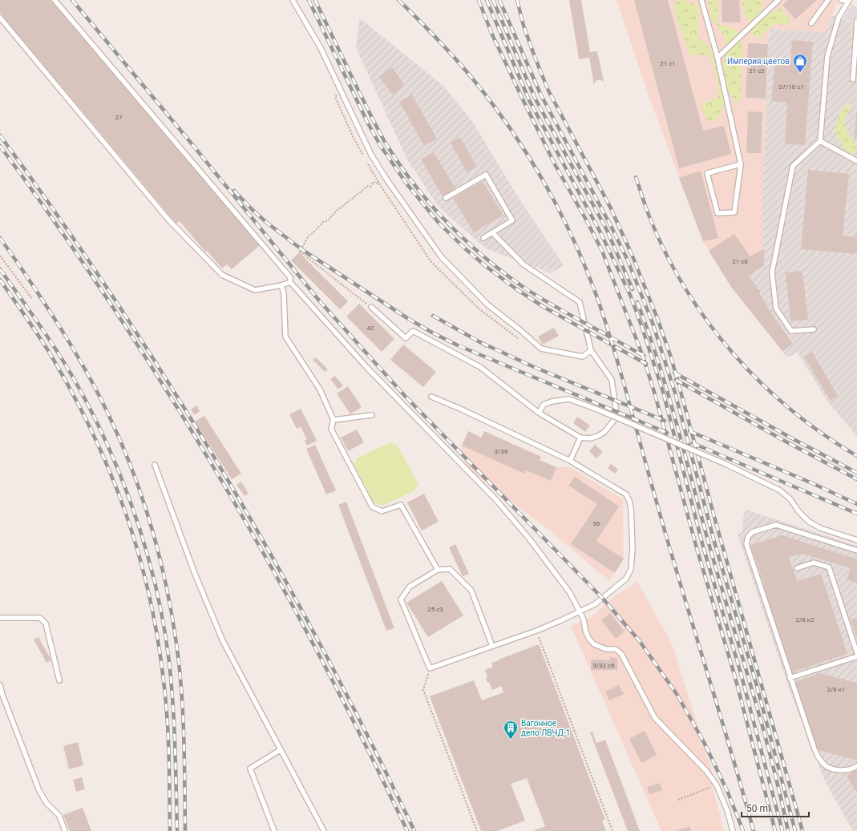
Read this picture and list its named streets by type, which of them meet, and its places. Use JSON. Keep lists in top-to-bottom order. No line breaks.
{"places":{"shop":["Империя цветов"],"building":["Вагонное депо ЛВЧД-1"]},"house_numbers":["21 с1","21 с2","37/10 с1","27","21 с8","42","3/36","36","25 с3","2/8 к2","3/32 с6","2/8 к1"],"scale_bar":"50 m"}
